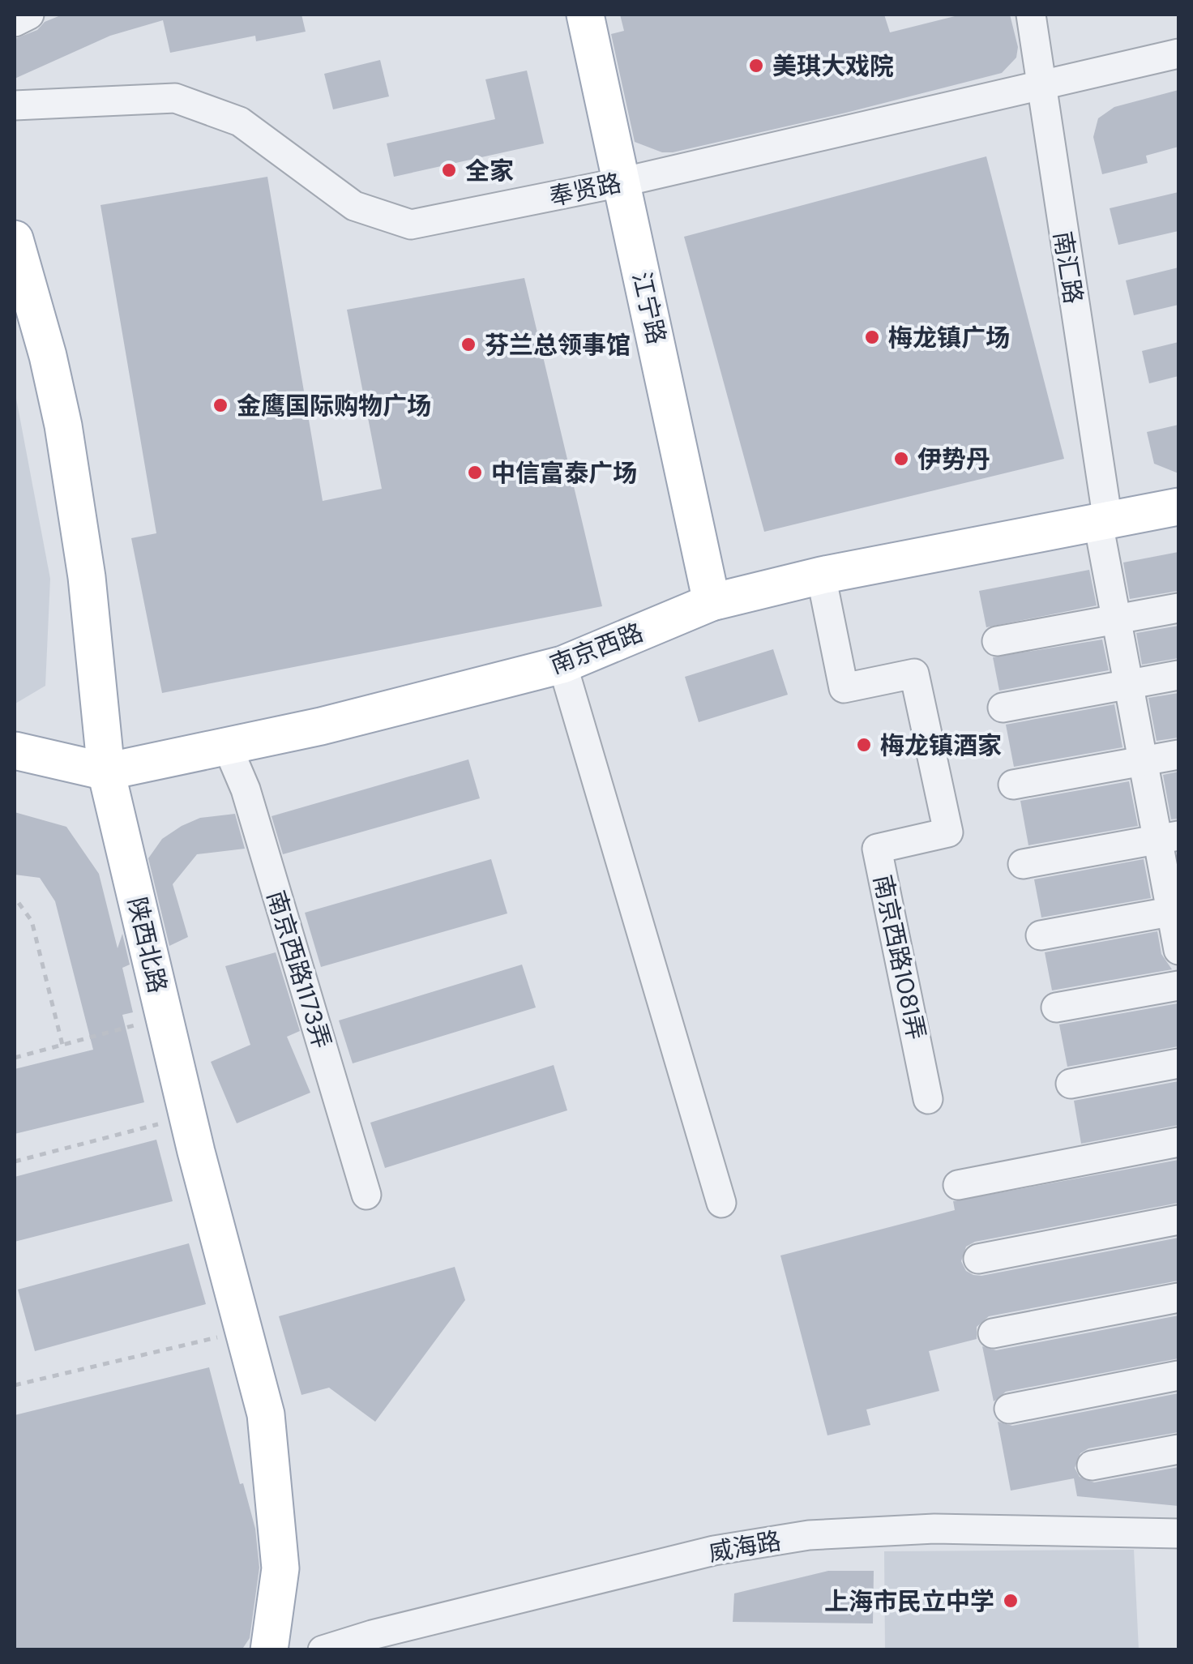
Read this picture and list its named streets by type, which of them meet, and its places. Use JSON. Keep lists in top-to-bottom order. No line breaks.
{"streets":{"main road":["江宁路","南京西路","陕西北路"],"street":["奉贤路","南汇路","南京西路1081弄","南京西路1173弄","威海路"]},"crossings":[["奉贤路","南汇路"],["奉贤路","江宁路"],["南汇路","南京西路"],["江宁路","南京西路"],["南京西路","陕西北路"],["南京西路","南京西路1081弄"],["南京西路","南京西路1173弄"]],"places":["美琪大戏院","全家","梅龙镇广场","芬兰总领事馆","金鹰国际购物广场","伊势丹","中信富泰广场","梅龙镇酒家","上海市民立中学"]}
